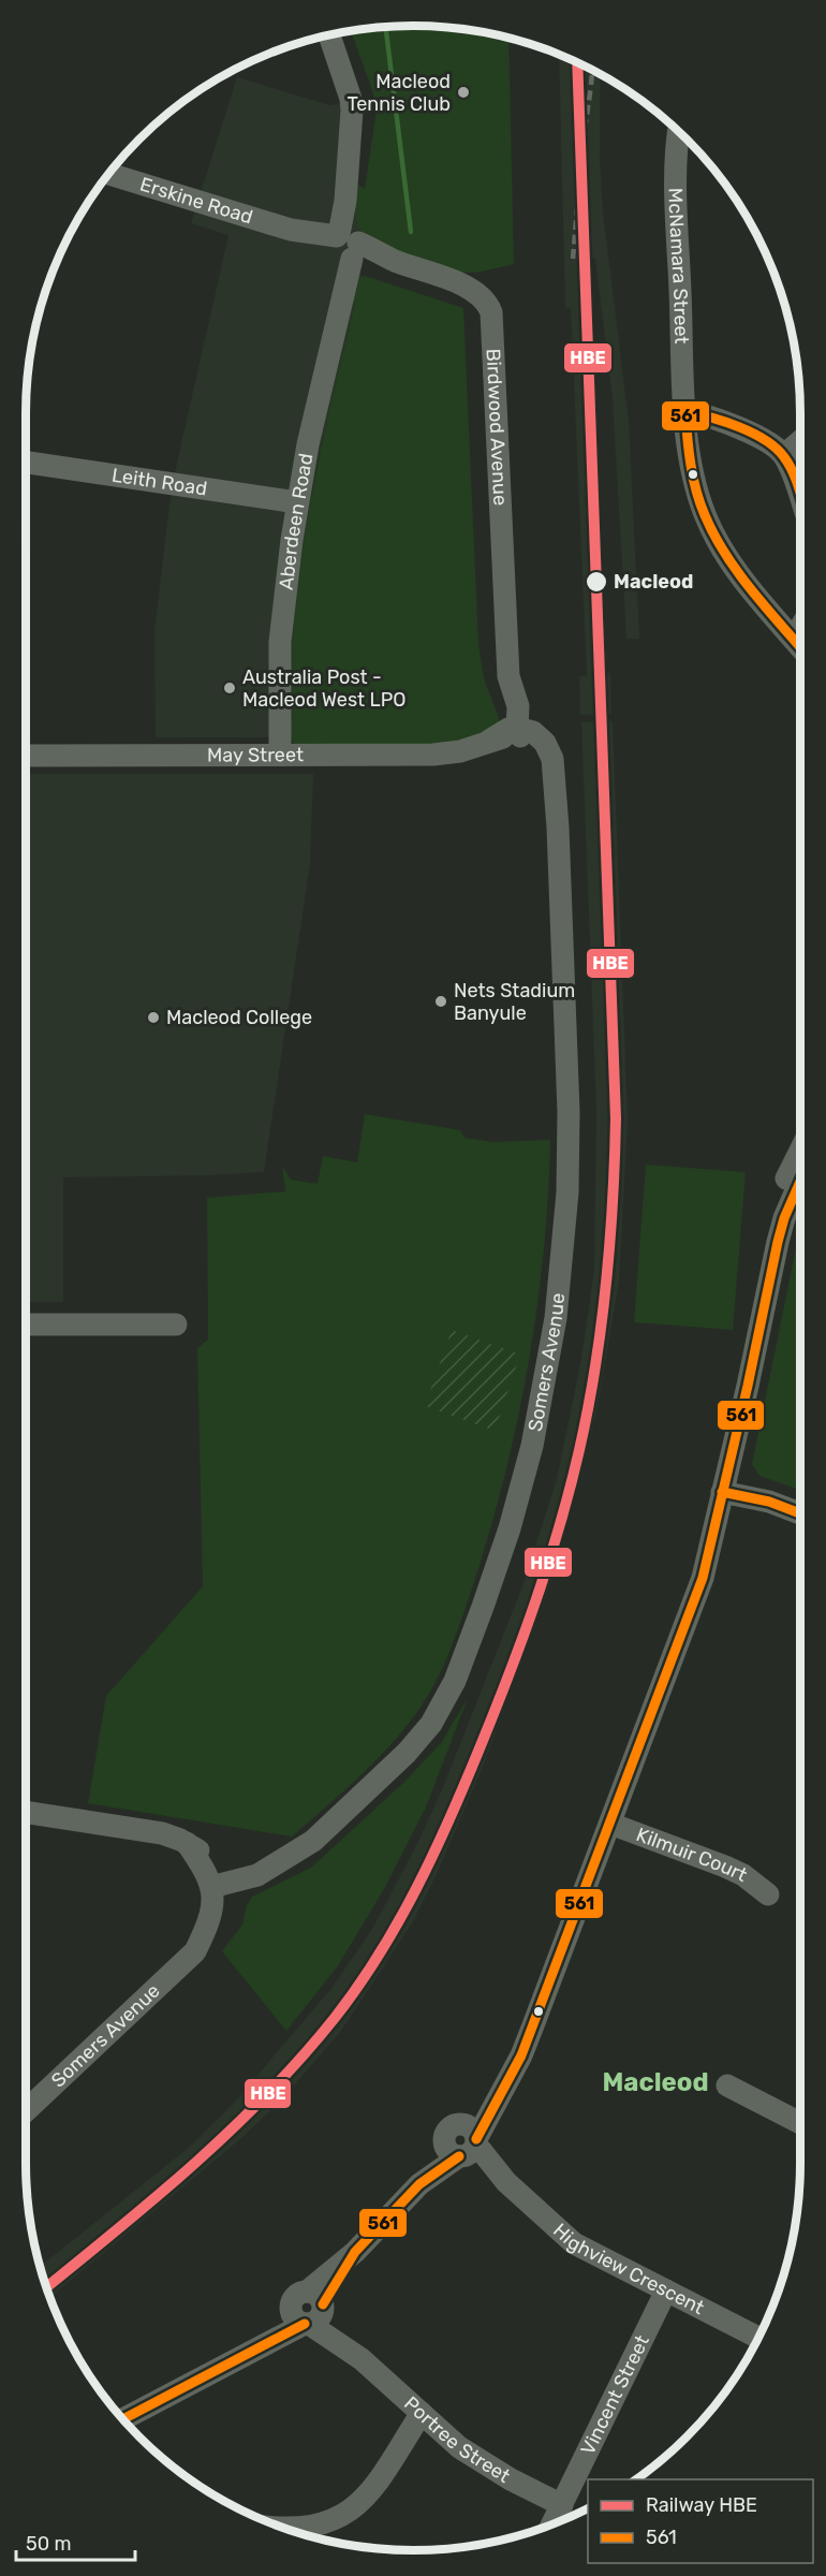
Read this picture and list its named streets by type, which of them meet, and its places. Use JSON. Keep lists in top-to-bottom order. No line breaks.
{"streets":{"street":["Erskine Road","McNamara Street","Birdwood Avenue","Leith Road","Aberdeen Road","May Street","Somers Avenue","Kilmuir Court","Highview Crescent","Vincent Street","Portree Street"]},"crossings":[["Erskine Road","Birdwood Avenue"],["Erskine Road","Aberdeen Road"],["Birdwood Avenue","Aberdeen Road"],["Birdwood Avenue","May Street"],["Birdwood Avenue","Somers Avenue"],["Leith Road","Aberdeen Road"],["Aberdeen Road","May Street"],["May Street","Somers Avenue"],["Highview Crescent","Vincent Street"],["Vincent Street","Portree Street"]],"districts":["Macleod"],"places":["Macleod Tennis Club","Macleod","Australia Post - Macleod West LPO","Nets Stadium Banyule","Macleod College"],"lines":["rail line HBE","transit line 561"],"legend":["Railway HBE","561"],"scale_bar":"50 m"}
